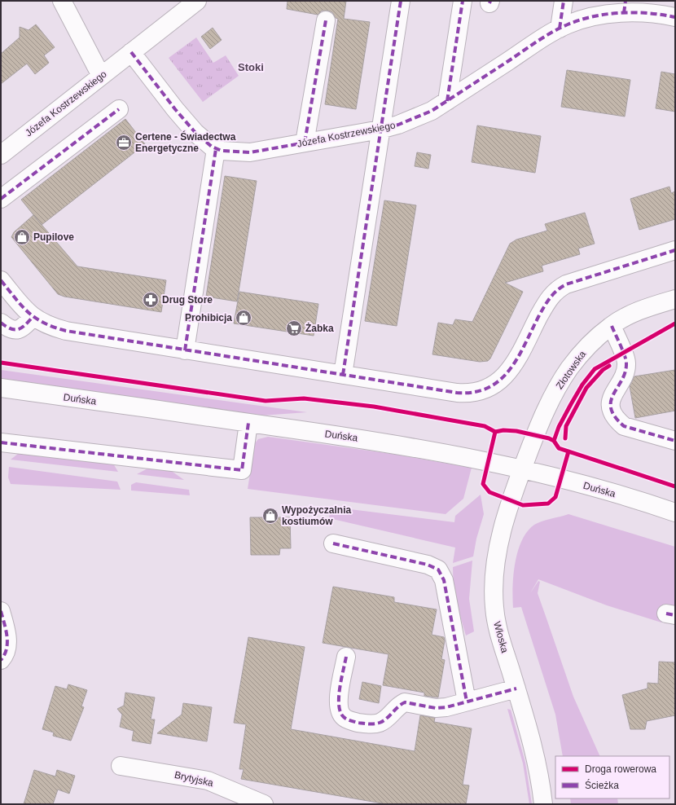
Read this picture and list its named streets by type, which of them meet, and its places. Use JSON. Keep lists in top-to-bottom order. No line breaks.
{"streets":{"street":["Józefa Kostrzewskiego","Złotowska","Duńska","Włoska","Brytyjska"]},"crossings":[["Złotowska","Duńska"],["Złotowska","Włoska"],["Duńska","Włoska"]],"districts":["Stoki"],"places":{"office":["Certene - Świadectwa Energetyczne"],"shop":["Pupilove","Prohibicja","Wypożyczalnia kostiumów"],"pharmacy":["Drug Store"],"supermarket":["Żabka"]},"legend":["Droga rowerowa","Ścieżka"]}
